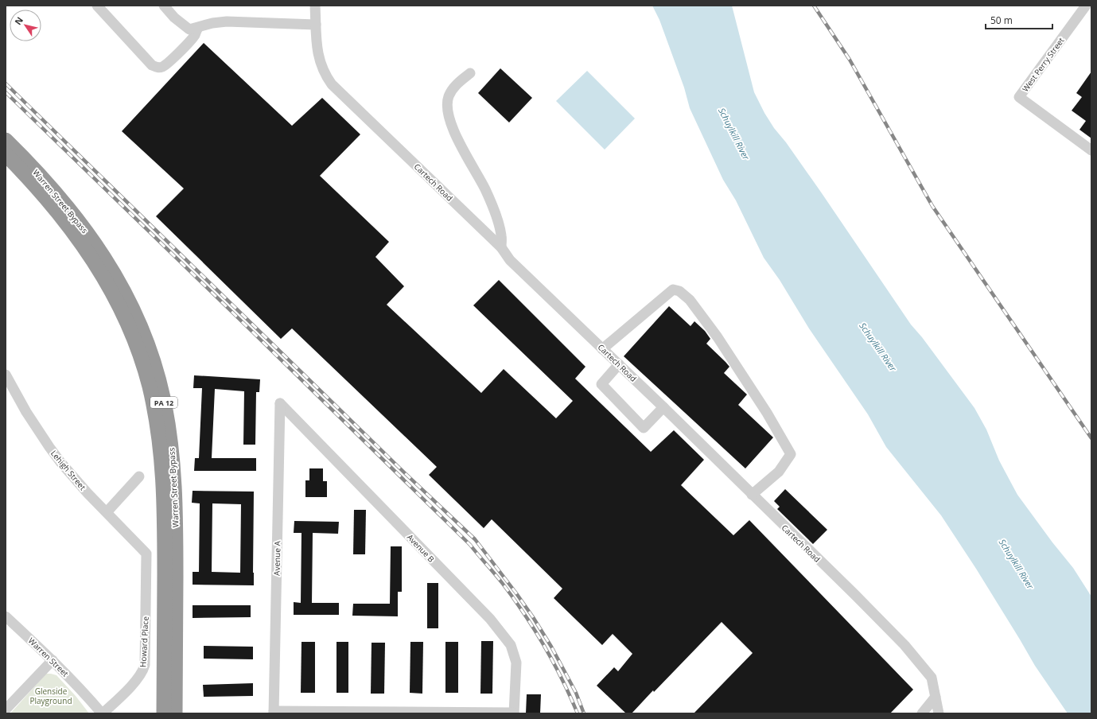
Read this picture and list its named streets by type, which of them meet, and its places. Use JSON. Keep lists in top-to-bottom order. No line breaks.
{"streets":{"highway":["Warren Street Bypass","PA 12"],"street":["West Perry Street","Cartech Road","Lehigh Street","Avenue B","Avenue A","Howard Place","Warren Street"]},"crossings":[["Lehigh Street","Howard Place"],["Avenue B","Avenue A"],["Howard Place","Warren Street"]],"water":["Schuylkill River"],"parks":["Glenside Playground"],"scale_bar":"50 m","north":"top left"}
